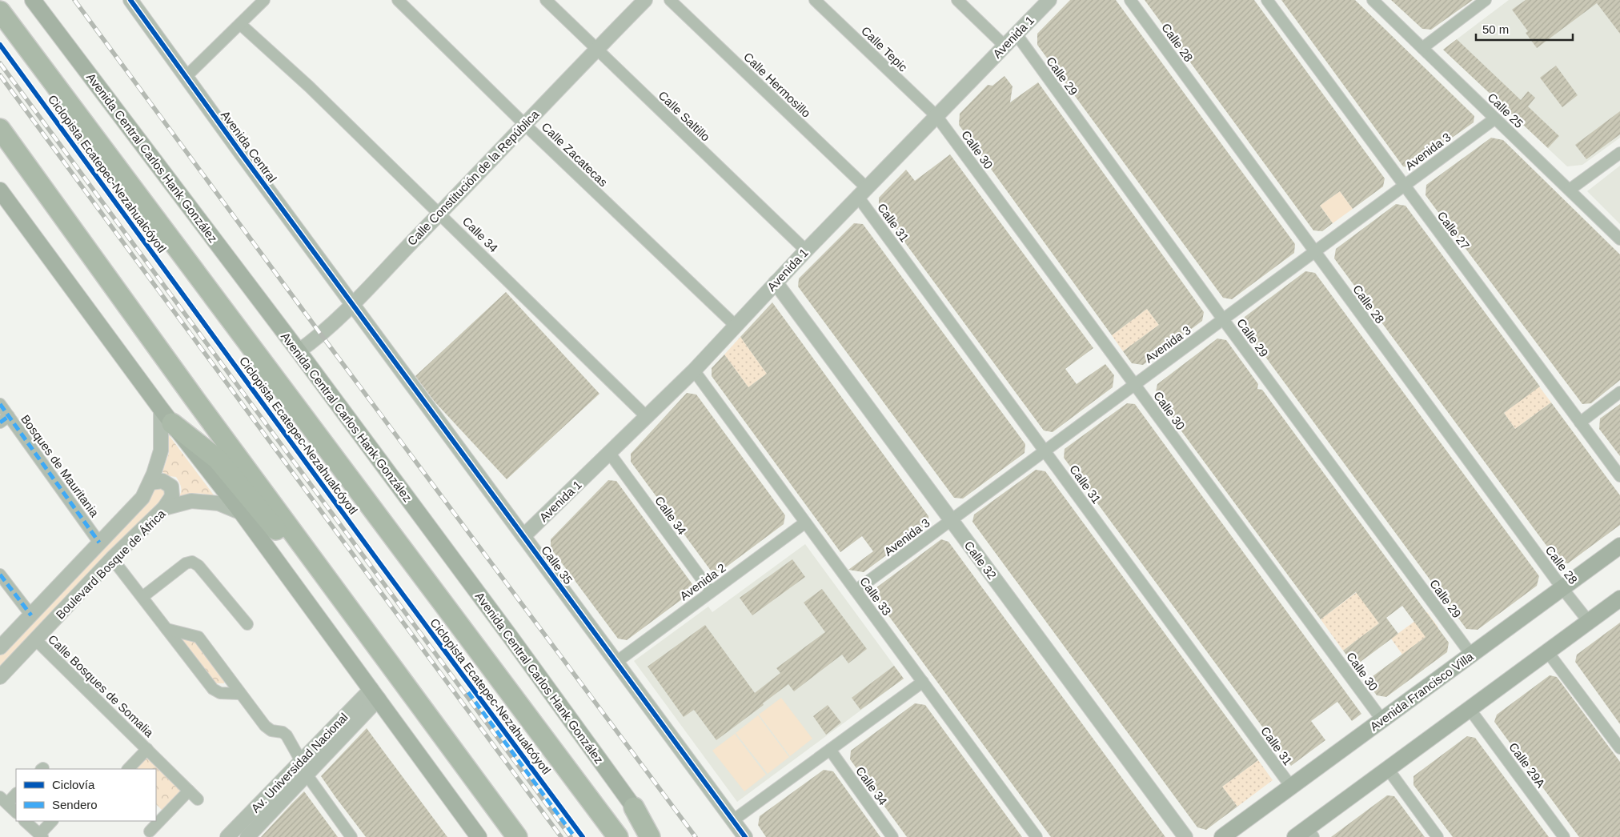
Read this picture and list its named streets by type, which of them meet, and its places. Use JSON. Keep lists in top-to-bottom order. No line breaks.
{"streets":{"main road":["Avenida Central Carlos Hank González","Avenida Francisco Villa"],"street":["Avenida 1","Calle 28","Calle Tepic","Calle 29","Calle Hermosillo","Calle 25","Calle Saltillo","Avenida Central","Calle 30","Avenida 3","Calle Zacatecas","Calle Constitución de la República","Calle 31","Calle 27","Calle 34","Bosques de Mauritania","Calle 32","Boulevard Bosque de África","Calle 35","Avenida 2","Calle 33","Calle Bosques de Somalia","Av. Universidad Nacional","Calle 29A"],"cycle path":["Ciclopista Ecatepec-Nezahualcóyotl"]},"crossings":[["Avenida 1","Calle Tepic"],["Avenida 1","Calle 29"],["Avenida 1","Calle Hermosillo"],["Avenida 1","Calle Saltillo"],["Avenida 1","Calle 30"],["Avenida 1","Calle Zacatecas"],["Avenida 1","Calle 31"],["Avenida 1","Calle 34"],["Avenida 1","Calle 32"],["Avenida 1","Calle 35"],["Avenida 1","Calle 33"],["Calle 28","Avenida 3"],["Calle 28","Avenida Francisco Villa"],["Calle Tepic","Calle 30"],["Calle 29","Avenida 3"],["Calle 29","Avenida Francisco Villa"],["Calle Hermosillo","Calle 31"],["Calle 25","Avenida 3"],["Calle Saltillo","Calle Constitución de la República"],["Avenida Central","Calle Constitución de la República"],["Avenida Central","Calle 35"],["Calle 30","Avenida 3"],["Calle 30","Avenida Francisco Villa"],["Avenida 3","Calle 31"],["Avenida 3","Calle 27"],["Avenida 3","Calle 32"],["Avenida 3","Calle 33"],["Calle Zacatecas","Calle Constitución de la República"],["Avenida Central Carlos Hank González","Calle Constitución de la República"],["Calle Constitución de la República","Calle 34"],["Calle Constitución de la República","Calle 35"],["Calle 31","Avenida Francisco Villa"],["Calle 34","Avenida 2"],["Bosques de Mauritania","Boulevard Bosque de África"],["Boulevard Bosque de África","Calle Bosques de Somalia"],["Calle 35","Avenida 2"],["Avenida 2","Calle 33"]],"legend":["Ciclovía","Sendero"],"scale_bar":"50 m"}
